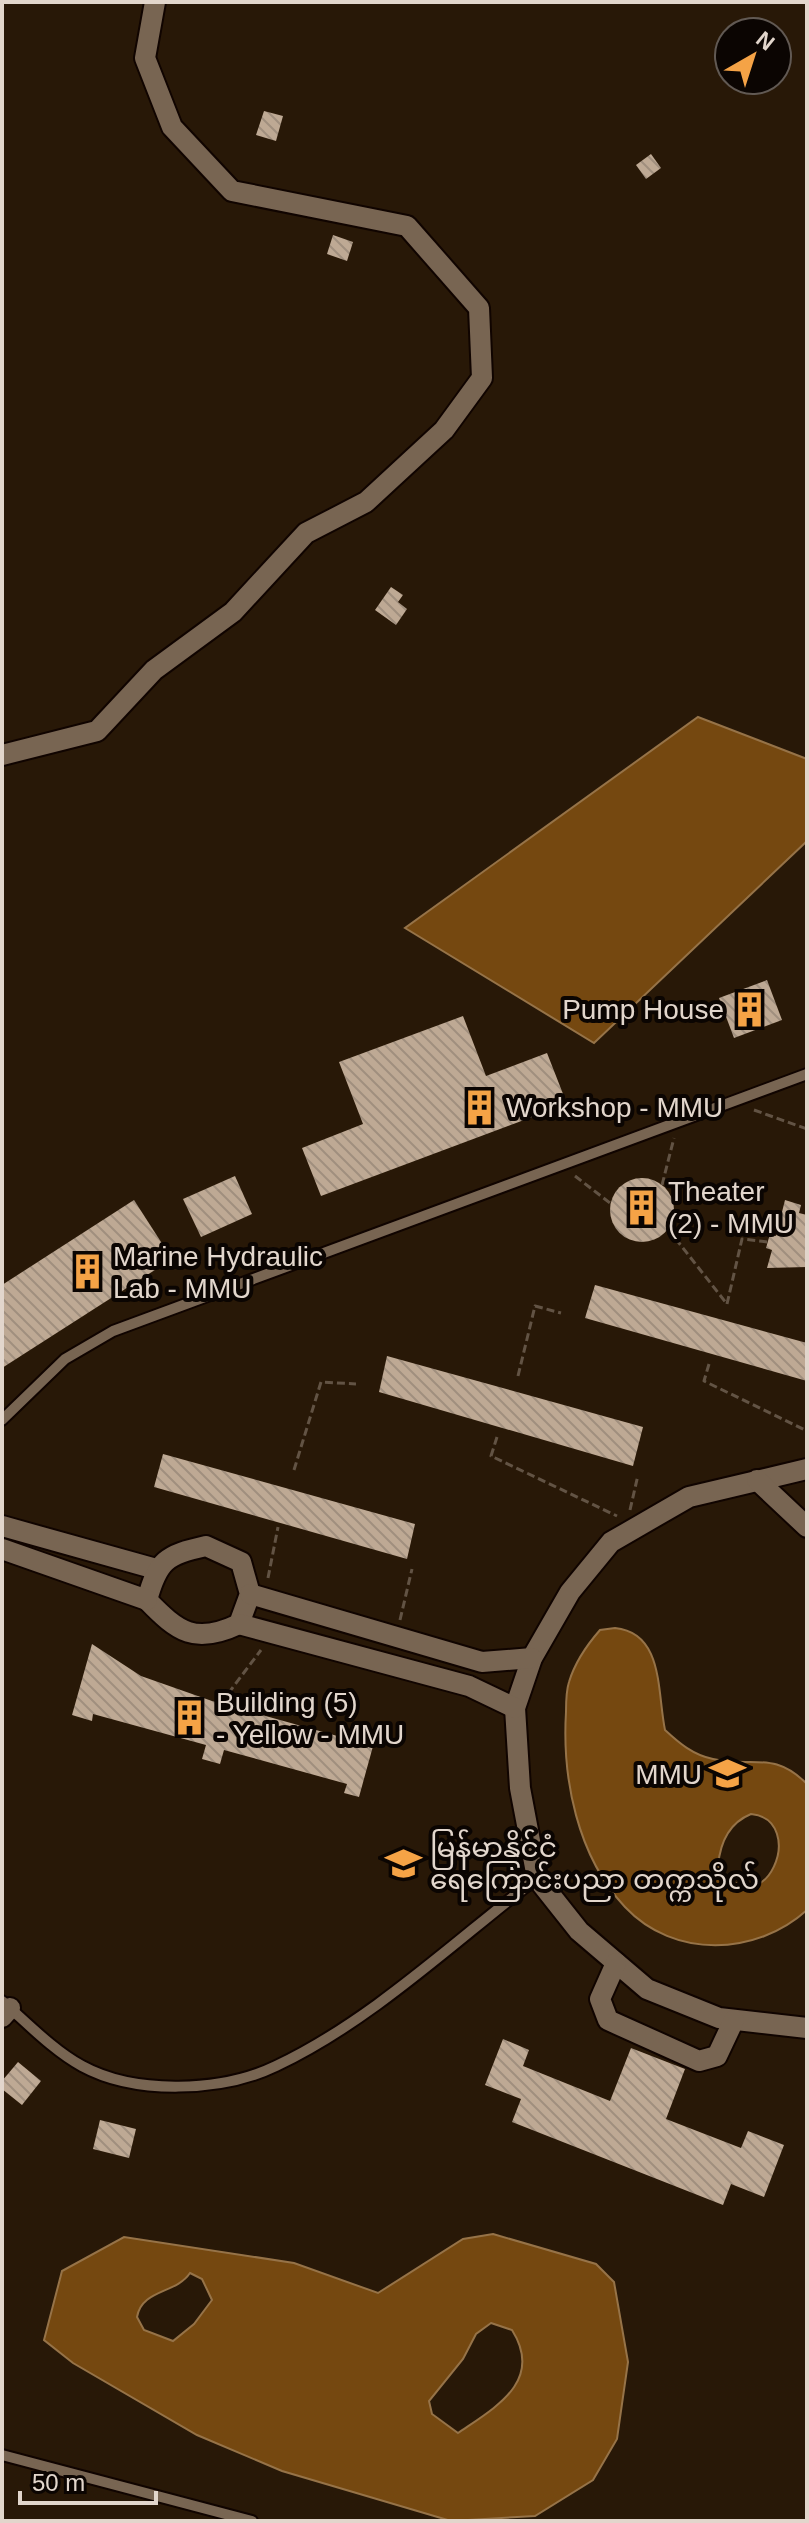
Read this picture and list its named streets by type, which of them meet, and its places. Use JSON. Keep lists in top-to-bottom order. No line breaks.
{"places":{"building":["Pump House","Workshop - MMU","Theater (2) - MMU","Marine Hydraulic Lab - MMU","Building (5) - Yellow - MMU"],"school or university":["MMU","မြန်မာနိုင်ငံ ရေကြောင်းပညာ တက္ကသိုလ်"]},"scale_bar":"50 m","north":"top right"}
